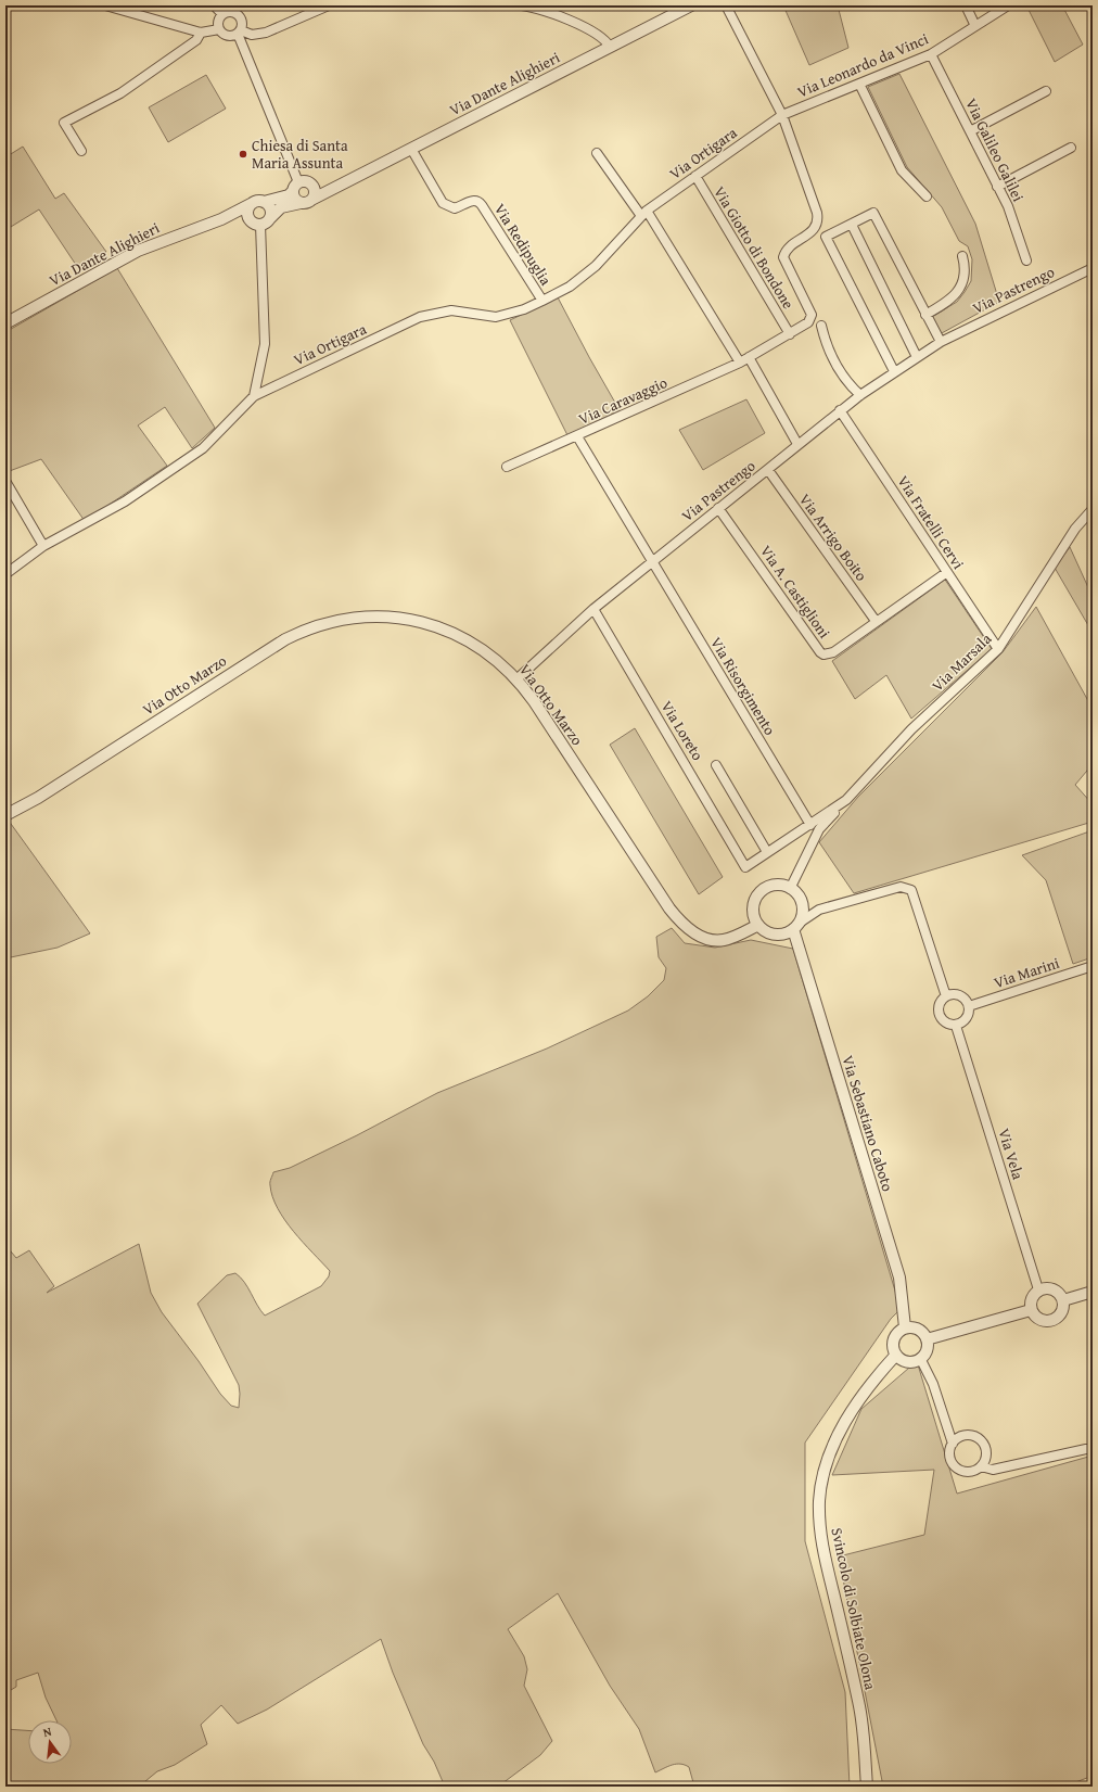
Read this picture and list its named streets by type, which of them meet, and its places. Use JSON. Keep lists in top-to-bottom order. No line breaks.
{"streets":{"street":["Via Leonardo da Vinci","Via Dante Alighieri","Via Galileo Galilei","Via Ortigara","Via Redipuglia","Via Giotto di Bondone","Via Pastrengo","Via Caravaggio","Via Fratelli Cervi","Via Arrigo Boito","Via A. Castiglioni","Via Marsala","Via Otto Marzo","Via Risorgimento","Via Loreto","Via Marini","Via Sebastiano Caboto","Via Vela","Svincolo di Solbiate Olona"]},"crossings":[["Via Leonardo da Vinci","Via Galileo Galilei"],["Via Leonardo da Vinci","Via Ortigara"],["Via Leonardo da Vinci","Via Caravaggio"],["Via Dante Alighieri","Via Redipuglia"],["Via Ortigara","Via Redipuglia"],["Via Ortigara","Via Giotto di Bondone"],["Via Ortigara","Via Caravaggio"],["Via Giotto di Bondone","Via Caravaggio"],["Via Pastrengo","Via Fratelli Cervi"],["Via Pastrengo","Via Arrigo Boito"],["Via Pastrengo","Via A. Castiglioni"],["Via Pastrengo","Via Otto Marzo"],["Via Pastrengo","Via Risorgimento"],["Via Pastrengo","Via Loreto"],["Via Caravaggio","Via Risorgimento"],["Via Fratelli Cervi","Via A. Castiglioni"],["Via Fratelli Cervi","Via Marsala"],["Via Arrigo Boito","Via A. Castiglioni"],["Via Marsala","Via Otto Marzo"],["Via Marsala","Via Risorgimento"],["Via Marsala","Via Loreto"],["Via Marsala","Via Sebastiano Caboto"],["Via Otto Marzo","Via Sebastiano Caboto"],["Via Marini","Via Vela"],["Via Sebastiano Caboto","Svincolo di Solbiate Olona"]],"places":["Chiesa di Santa Maria Assunta"],"north":"top"}
